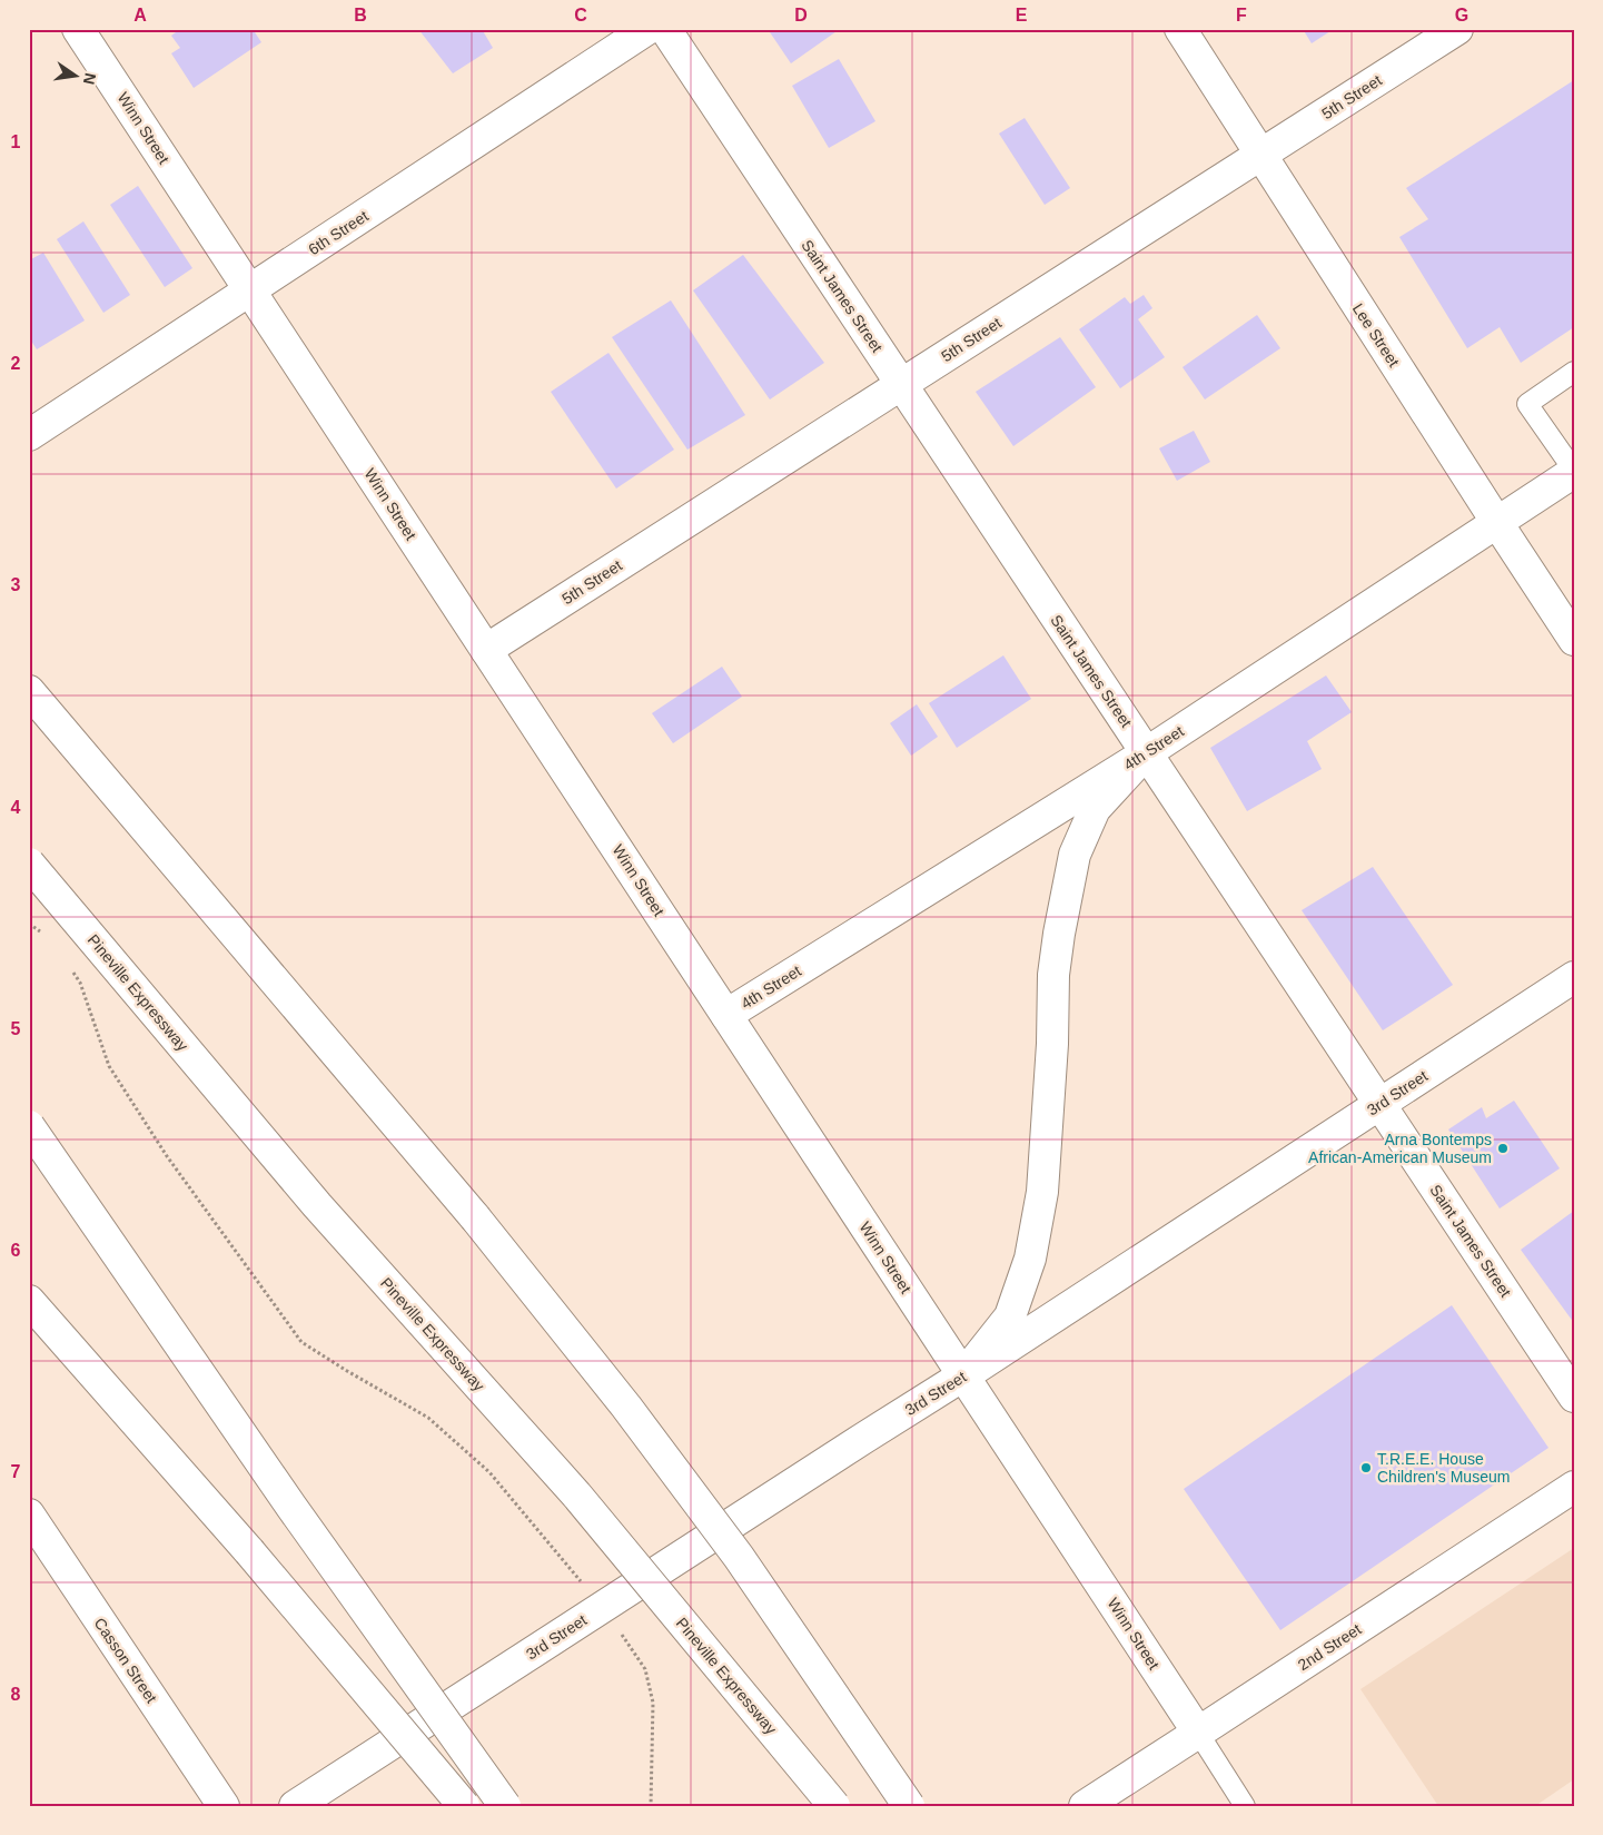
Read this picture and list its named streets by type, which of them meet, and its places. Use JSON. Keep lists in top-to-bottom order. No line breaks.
{"streets":{"main road":["5th Street","Winn Street","6th Street","Saint James Street","Lee Street","4th Street","Pineville Expressway","3rd Street","2nd Street","Casson Street"]},"crossings":[["5th Street","Winn Street"],["5th Street","Saint James Street"],["5th Street","Lee Street"],["Winn Street","6th Street"],["Winn Street","4th Street"],["Winn Street","3rd Street"],["Winn Street","2nd Street"],["Saint James Street","4th Street"],["Saint James Street","3rd Street"],["Lee Street","4th Street"]],"places":["Arna Bontemps African-American Museum","T.R.E.E. House Children's Museum"],"north":"right","grid":{"columns":["A","B","C","D","E","F","G"],"rows":["1","2","3","4","5","6","7","8"]}}
